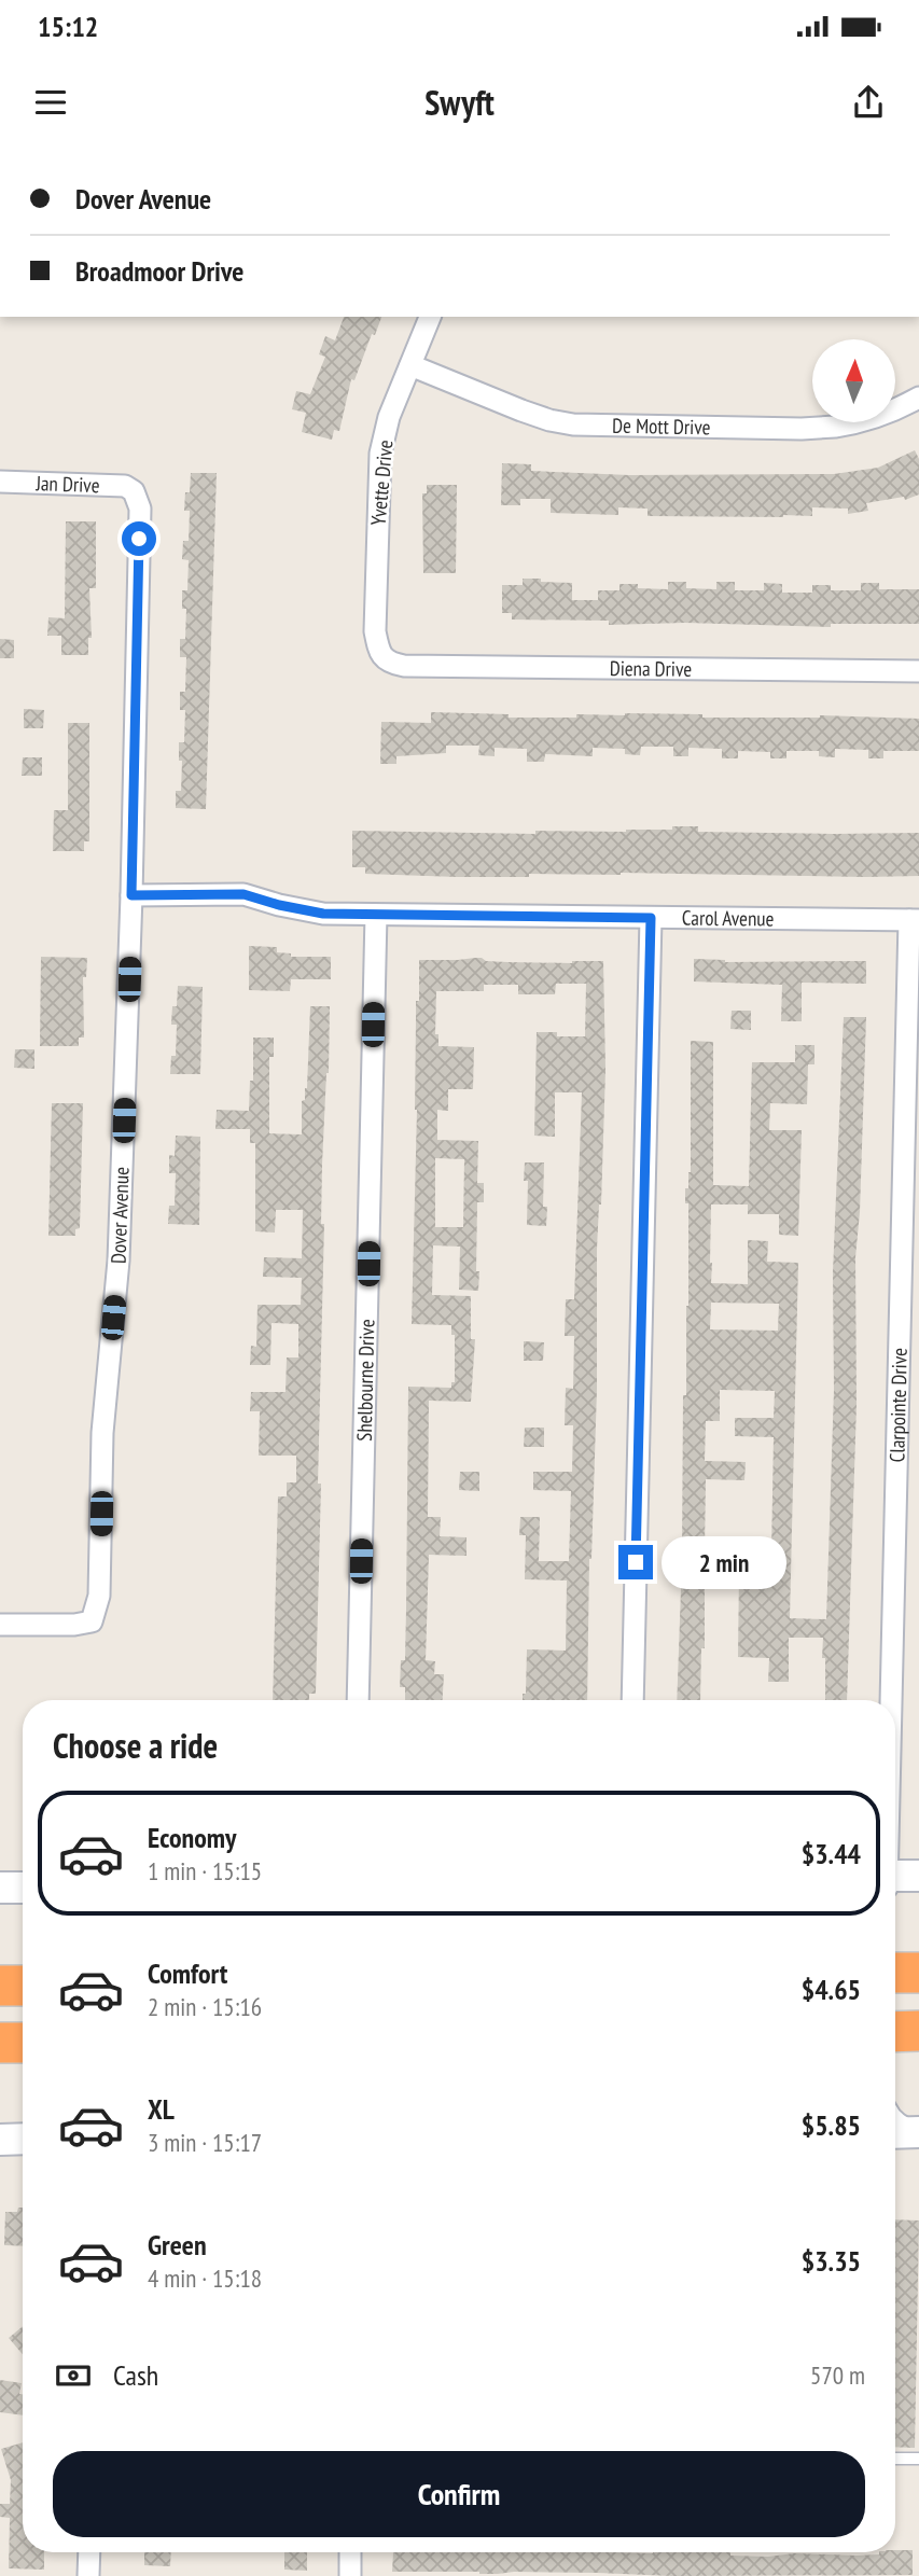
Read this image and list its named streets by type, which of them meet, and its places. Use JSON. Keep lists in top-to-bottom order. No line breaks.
{"streets":{"street":["De Mott Drive","Yvette Drive","Jan Drive","Diena Drive","Carol Avenue","Dover Avenue","Shelbourne Drive","Clarpointe Drive"]},"crossings":[["De Mott Drive","Yvette Drive"],["Yvette Drive","Diena Drive"],["Jan Drive","Dover Avenue"],["Carol Avenue","Dover Avenue"],["Carol Avenue","Shelbourne Drive"],["Carol Avenue","Clarpointe Drive"]],"north":"top","page":{"status":"15:12","header":"Swyft","banner":["Dover Avenue","Broadmoor Drive"],"bubble":"2 min","heading":"Choose a ride","list":[{"name":"Economy","note":"1 min · 15:15","value":"$3.44"},{"name":"Comfort","note":"2 min · 15:16","value":"$4.65"},{"name":"XL","note":"3 min · 15:17","value":"$5.85"},{"name":"Green","note":"4 min · 15:18","value":"$3.35"}],"pay":["Cash","570 m"],"buttons":"Confirm"}}
